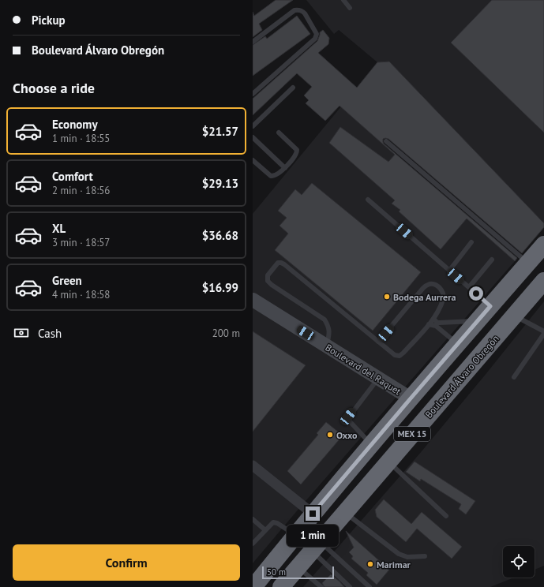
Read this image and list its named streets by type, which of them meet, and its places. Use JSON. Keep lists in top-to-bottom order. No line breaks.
{"streets":{"highway":["Boulevard Álvaro Obregón","MEX 15"],"street":["Boulevard del Raquet"]},"crossings":[["Boulevard del Raquet","MEX 15"]],"places":["Bodega Aurrera","Oxxo","Marimar"],"scale_bar":"50 m","page":{"banner":["Pickup","Boulevard Álvaro Obregón"],"heading":"Choose a ride","list":[{"name":"Economy","note":"1 min · 18:55","value":"$21.57"},{"name":"Comfort","note":"2 min · 18:56","value":"$29.13"},{"name":"XL","note":"3 min · 18:57","value":"$36.68"},{"name":"Green","note":"4 min · 18:58","value":"$16.99"}],"pay":["Cash","200 m"],"bubble":"1 min","buttons":"Confirm","scale":"50 m"}}
